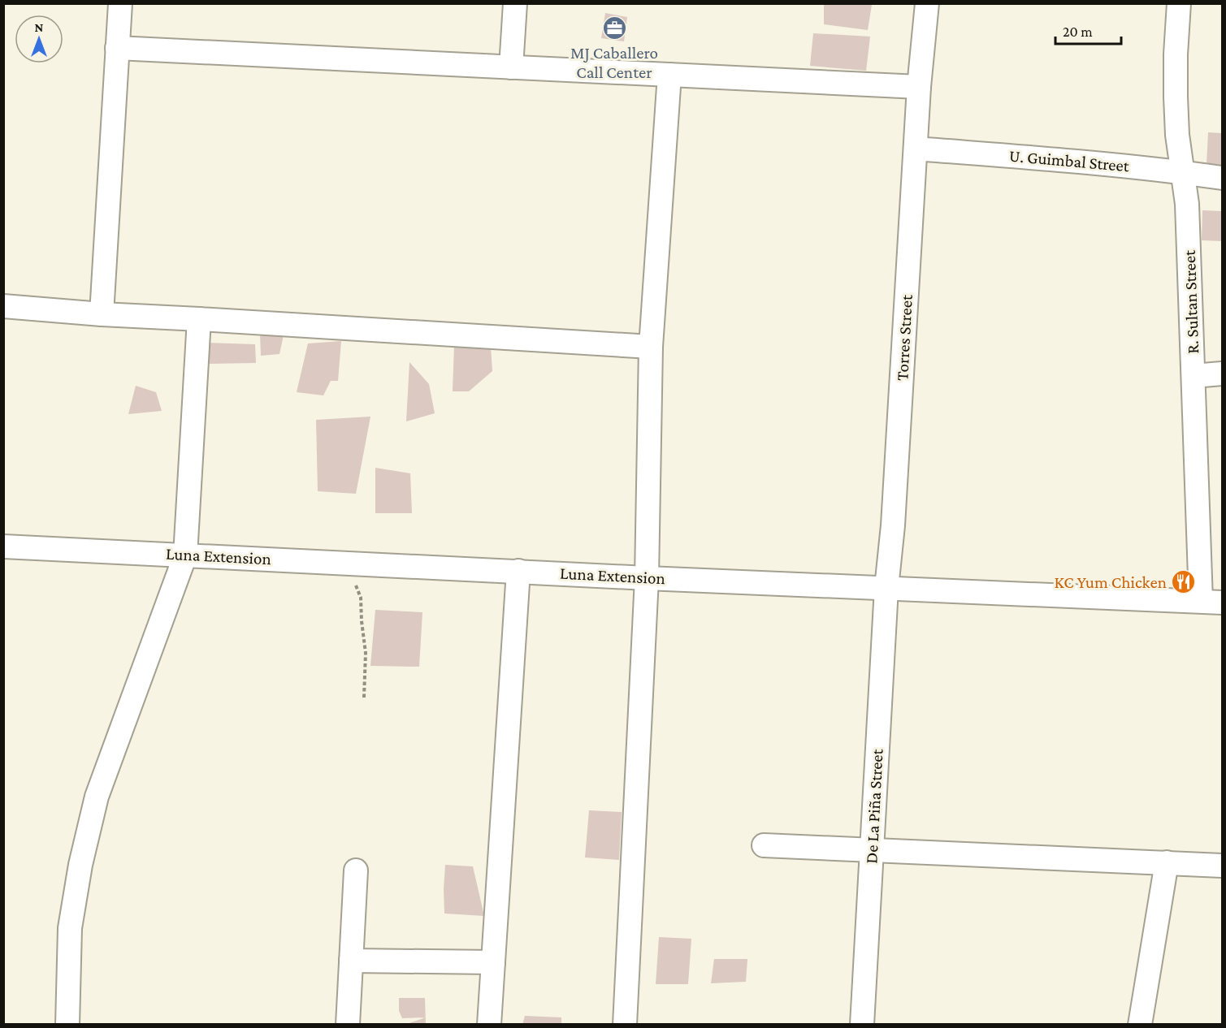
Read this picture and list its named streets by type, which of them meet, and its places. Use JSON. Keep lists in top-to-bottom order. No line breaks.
{"streets":{"street":["U. Guimbal Street","R. Sultan Street","Torres Street","Luna Extension","De La Piña Street"]},"crossings":[["U. Guimbal Street","R. Sultan Street"],["U. Guimbal Street","Torres Street"],["R. Sultan Street","Luna Extension"],["Torres Street","Luna Extension"],["Torres Street","De La Piña Street"],["Luna Extension","De La Piña Street"]],"places":{"office":["MJ Caballero Call Center"],"restaurant":["KC Yum Chicken"]},"scale_bar":"20 m","north":"top"}
